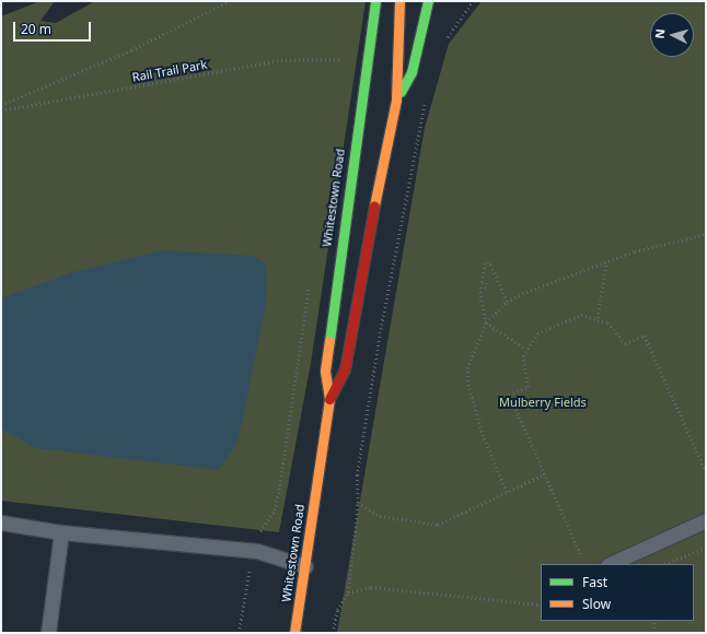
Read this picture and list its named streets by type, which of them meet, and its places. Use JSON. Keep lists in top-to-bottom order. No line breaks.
{"streets":{"street":["Whitestown Road"],"path":["Rail Trail Park"]},"parks":["Mulberry Fields"],"legend":["Fast","Slow"],"scale_bar":"20 m","north":"left"}
